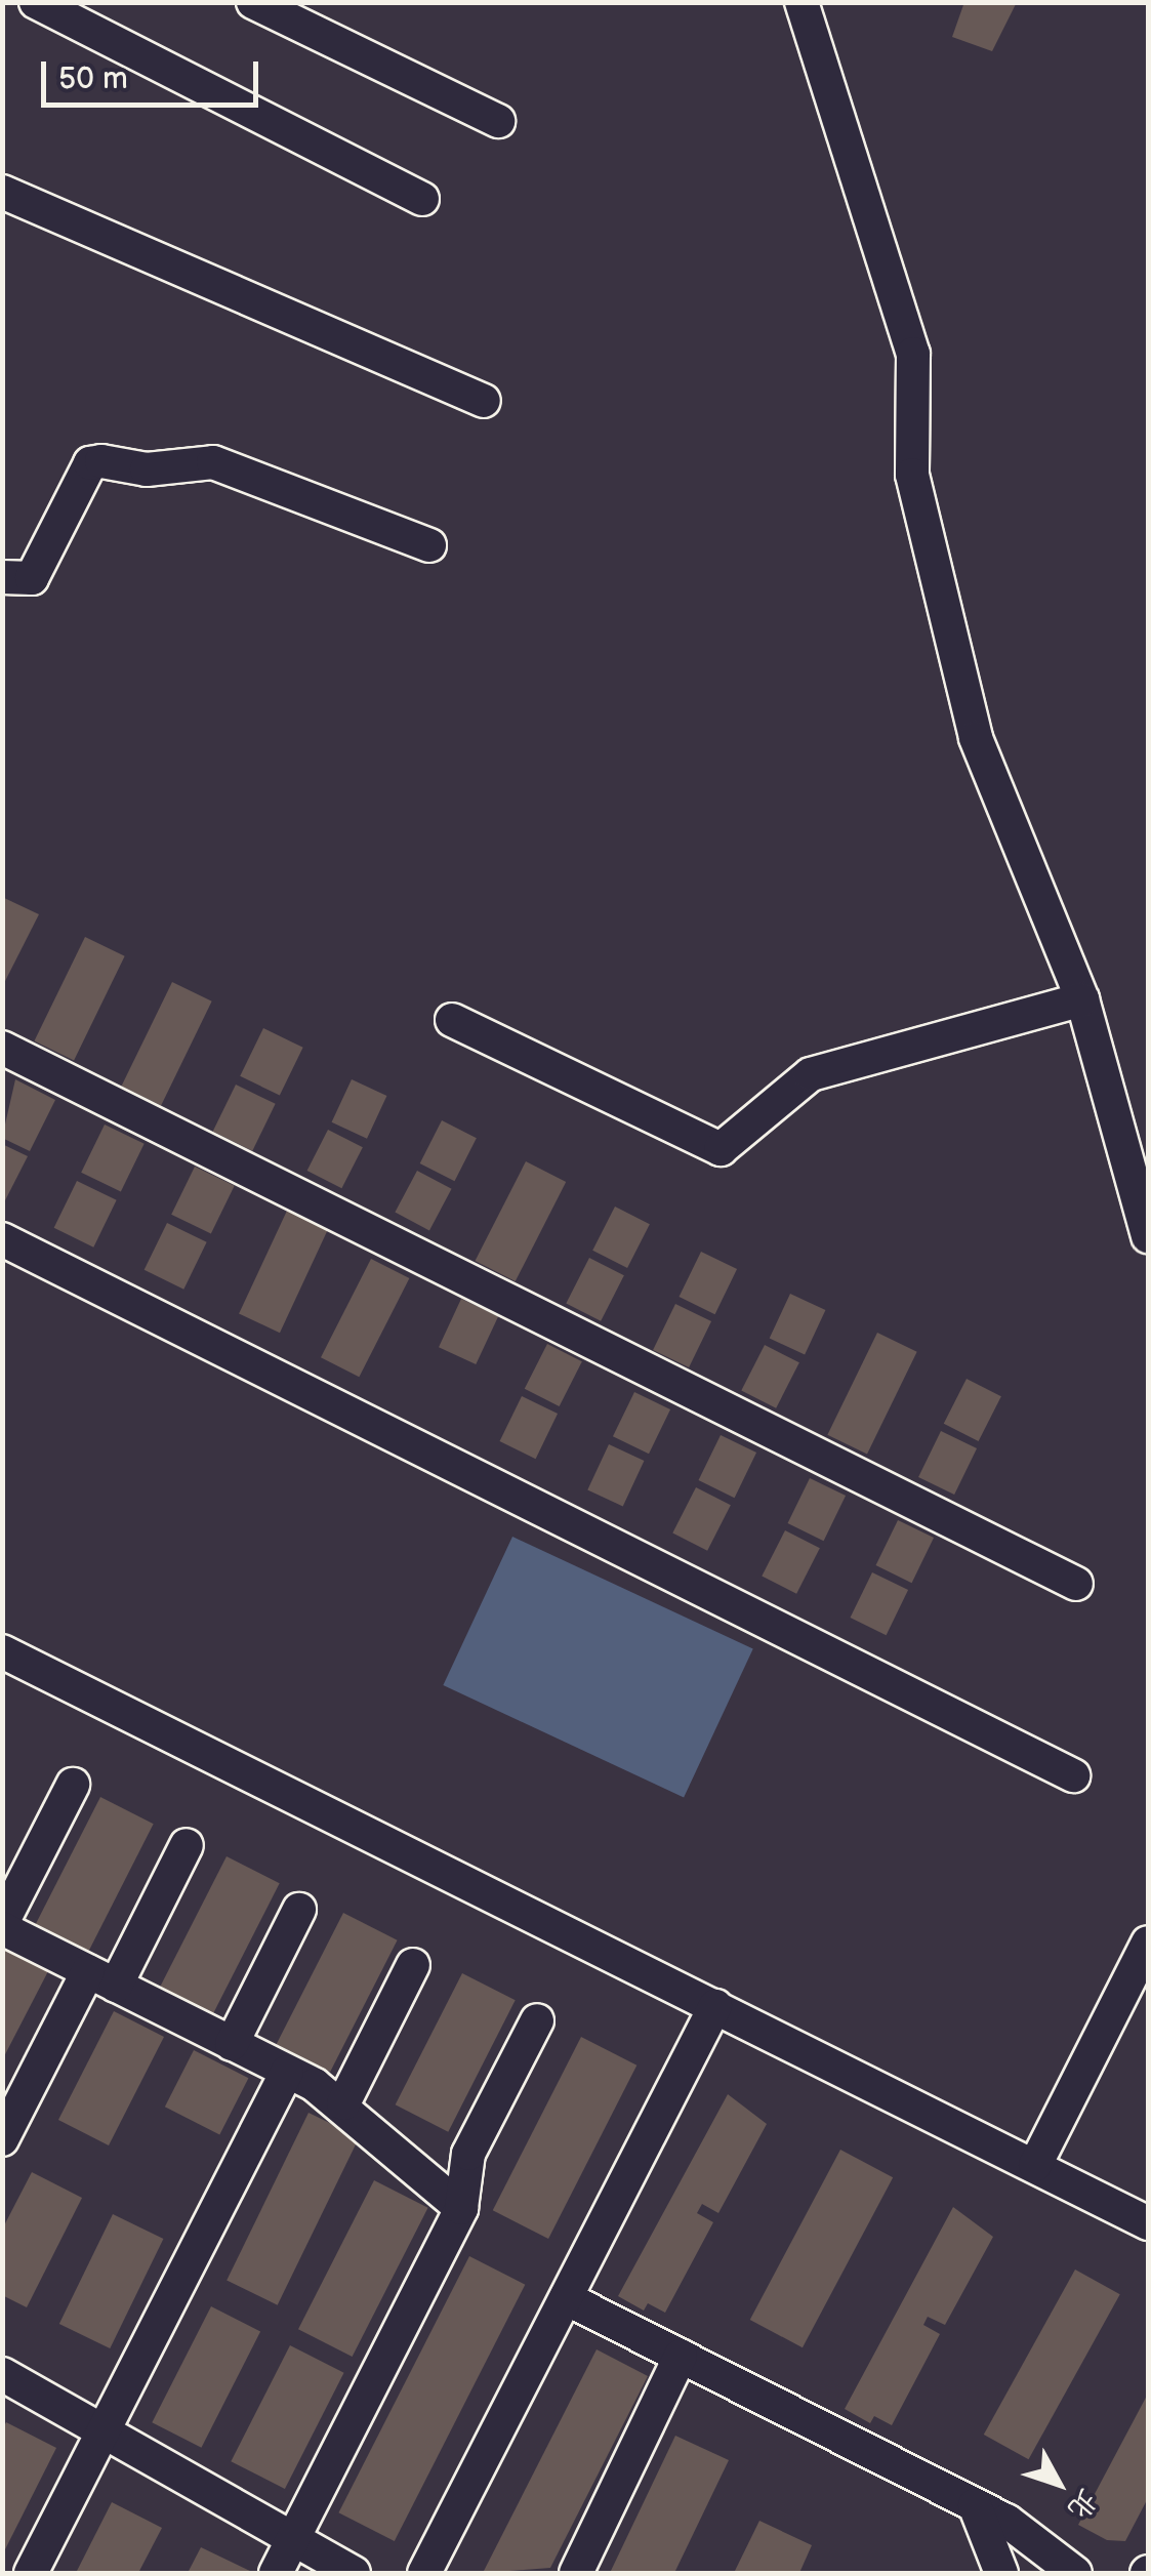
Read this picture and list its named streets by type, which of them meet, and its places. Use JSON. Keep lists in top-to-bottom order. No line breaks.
{"scale_bar":"50 m","north":"bottom right"}
